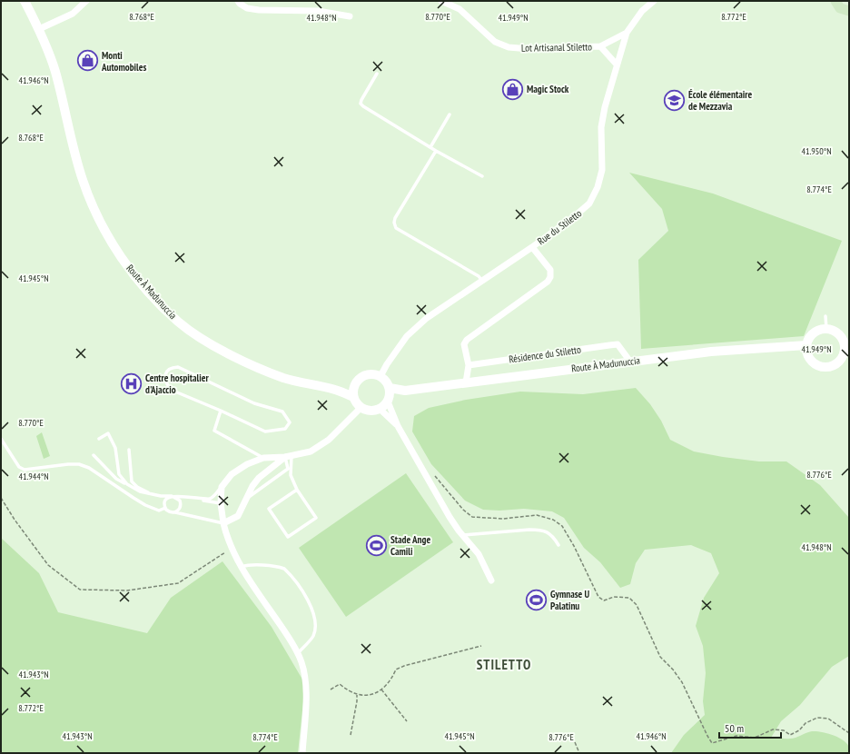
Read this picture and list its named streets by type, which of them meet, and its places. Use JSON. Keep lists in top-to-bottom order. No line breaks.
{"streets":{"main road":["Route À Madunuccia"],"street":["Lot Artisanal Stiletto","Rue du Stiletto","Résidence du Stiletto"]},"crossings":[["Rue du Stiletto","Route À Madunuccia"],["Route À Madunuccia","Résidence du Stiletto"]],"districts":["STILETTO"],"places":{"shop":["Monti Automobiles","Magic Stock"],"school or university":["École élémentaire de Mezzavia"],"hospital":["Centre hospitalier d'Ajaccio"],"sports":["Stade Ange Camili","Gymnase U Palatinu"]},"scale_bar":"50 m","coordinates":["8.768°E","8.770°E","8.772°E","41.948°N","41.949°N","41.946°N","41.950°N","8.774°E","41.945°N","8.776°E","41.944°N","41.943°N"]}
